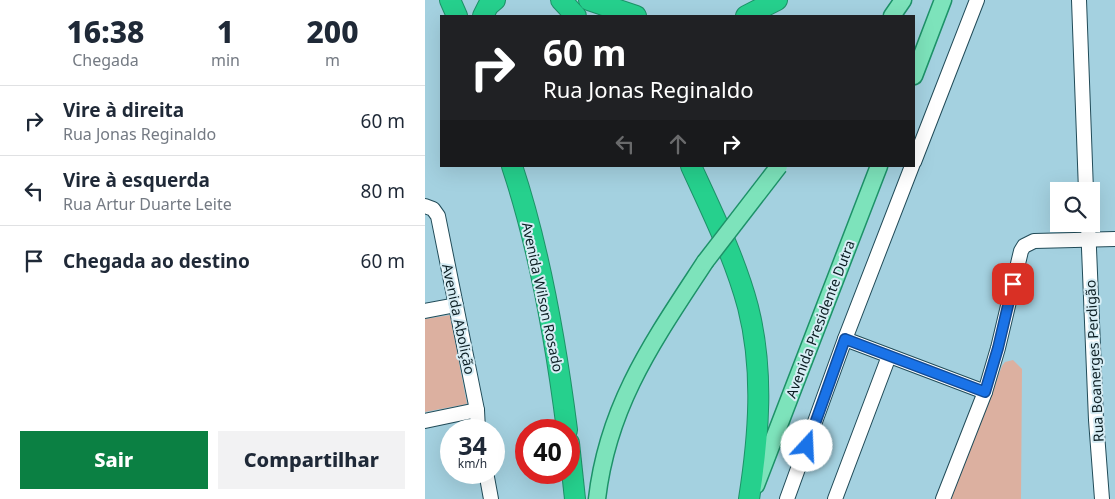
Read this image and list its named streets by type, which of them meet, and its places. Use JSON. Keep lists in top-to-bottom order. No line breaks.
{"streets":{"highway":["Avenida Wilson Rosado"],"main road":["Avenida Presidente Dutra"],"street":["Avenida Abolição","Rua Boanerges Perdigão"]},"page":{"eta":["16:38","Chegada","1","min","200","m"],"turn":["60 m","Rua Jonas Reginaldo"],"list":[{"name":"Vire à direita","note":"Rua Jonas Reginaldo","value":"60 m"},{"name":"Vire à esquerda","note":"Rua Artur Duarte Leite","value":"80 m"},{"name":"Chegada ao destino","value":"60 m"}],"speed":"34 km/h","limit":"40","buttons":["Sair","Compartilhar"]}}
